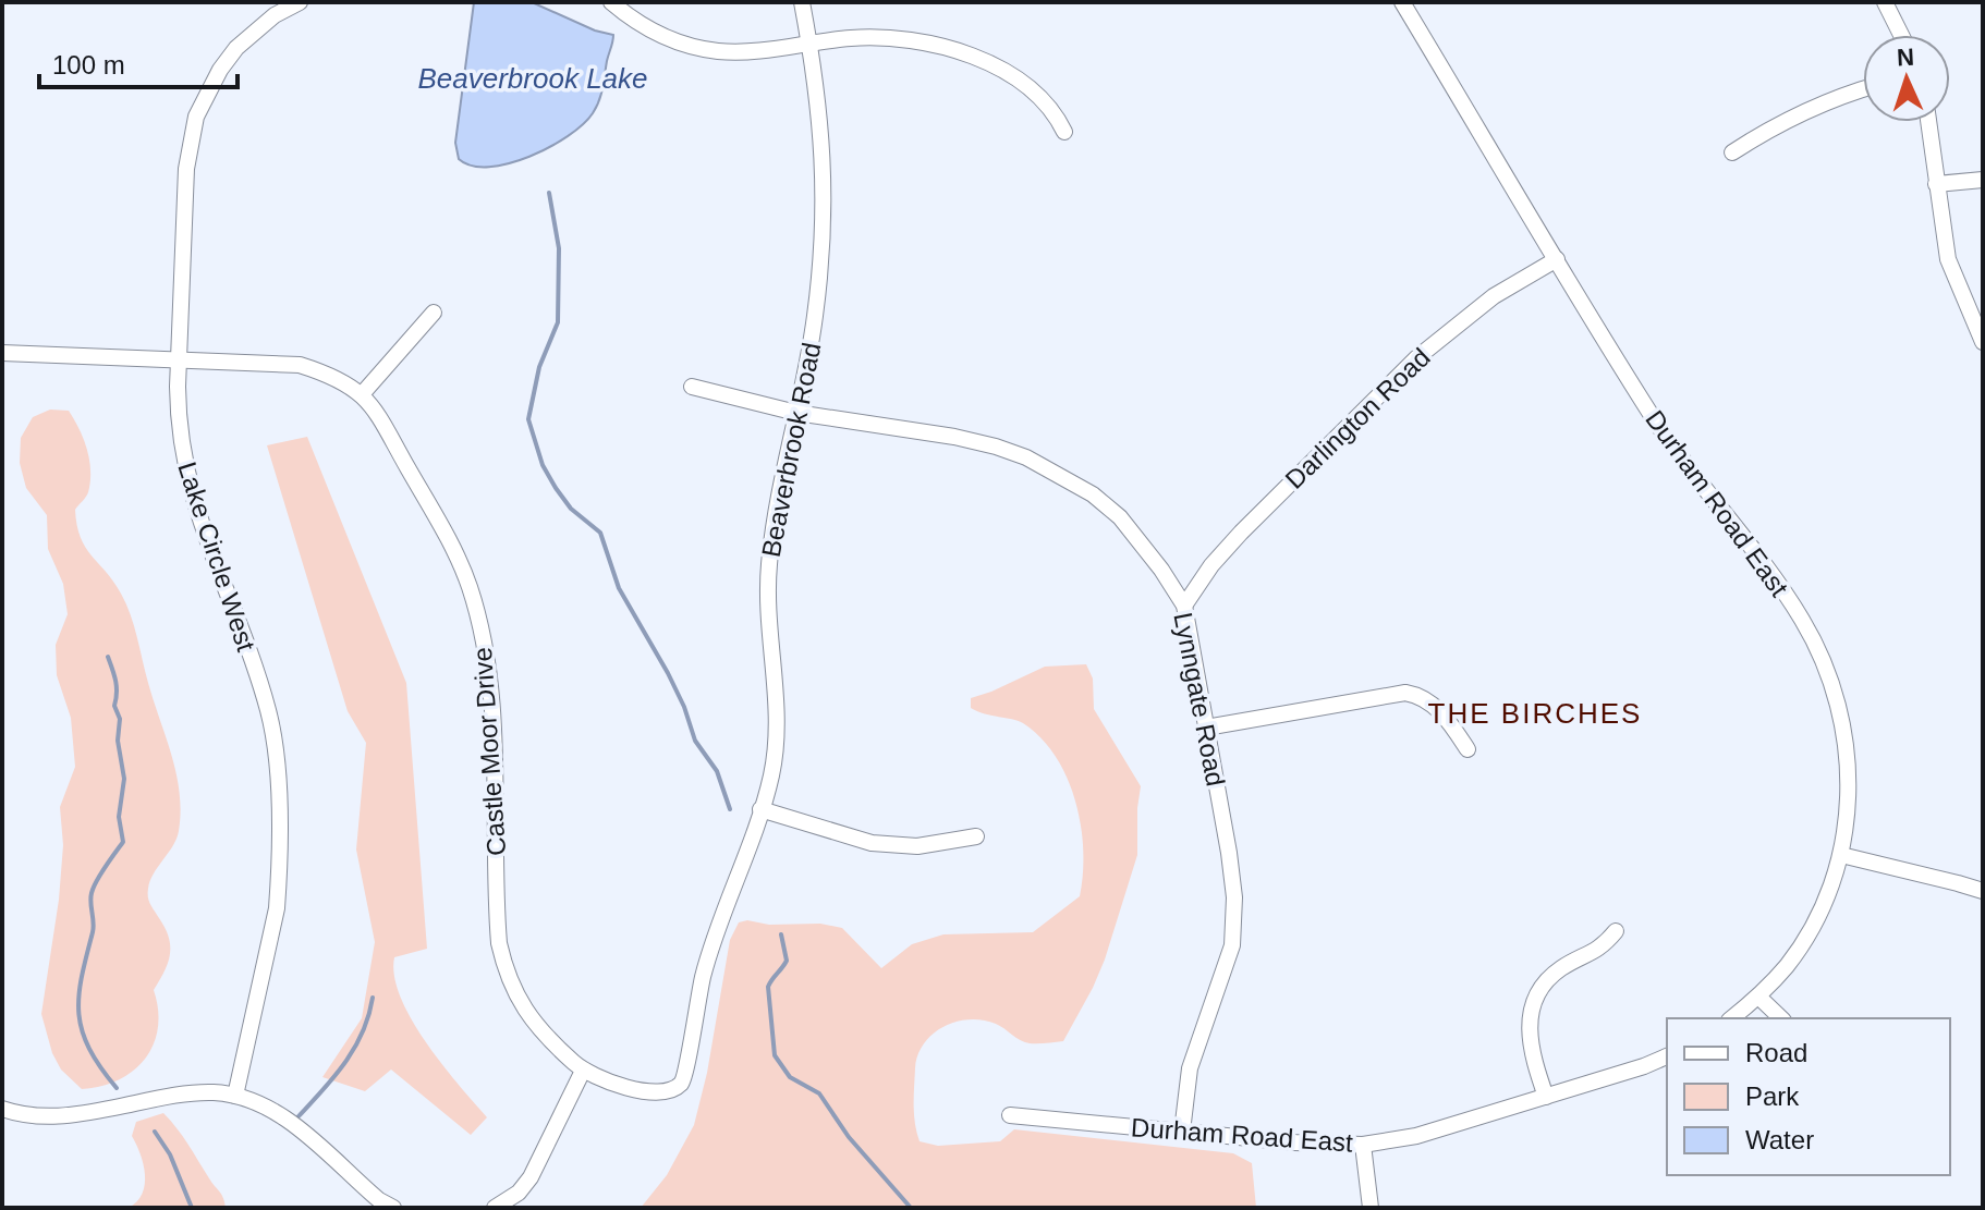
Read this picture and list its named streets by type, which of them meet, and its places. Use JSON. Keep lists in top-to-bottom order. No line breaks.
{"streets":{"street":["Darlington Road","Beaverbrook Road","Durham Road East","Lake Circle West","Lynngate Road","Castle Moor Drive"]},"crossings":[["Darlington Road","Durham Road East"],["Darlington Road","Lynngate Road"],["Beaverbrook Road","Lynngate Road"],["Beaverbrook Road","Castle Moor Drive"],["Durham Road East","Lynngate Road"],["Lake Circle West","Castle Moor Drive"]],"districts":["THE BIRCHES"],"water":["Beaverbrook Lake"],"legend":["Road","Park","Water"],"scale_bar":"100 m","north":"top"}
